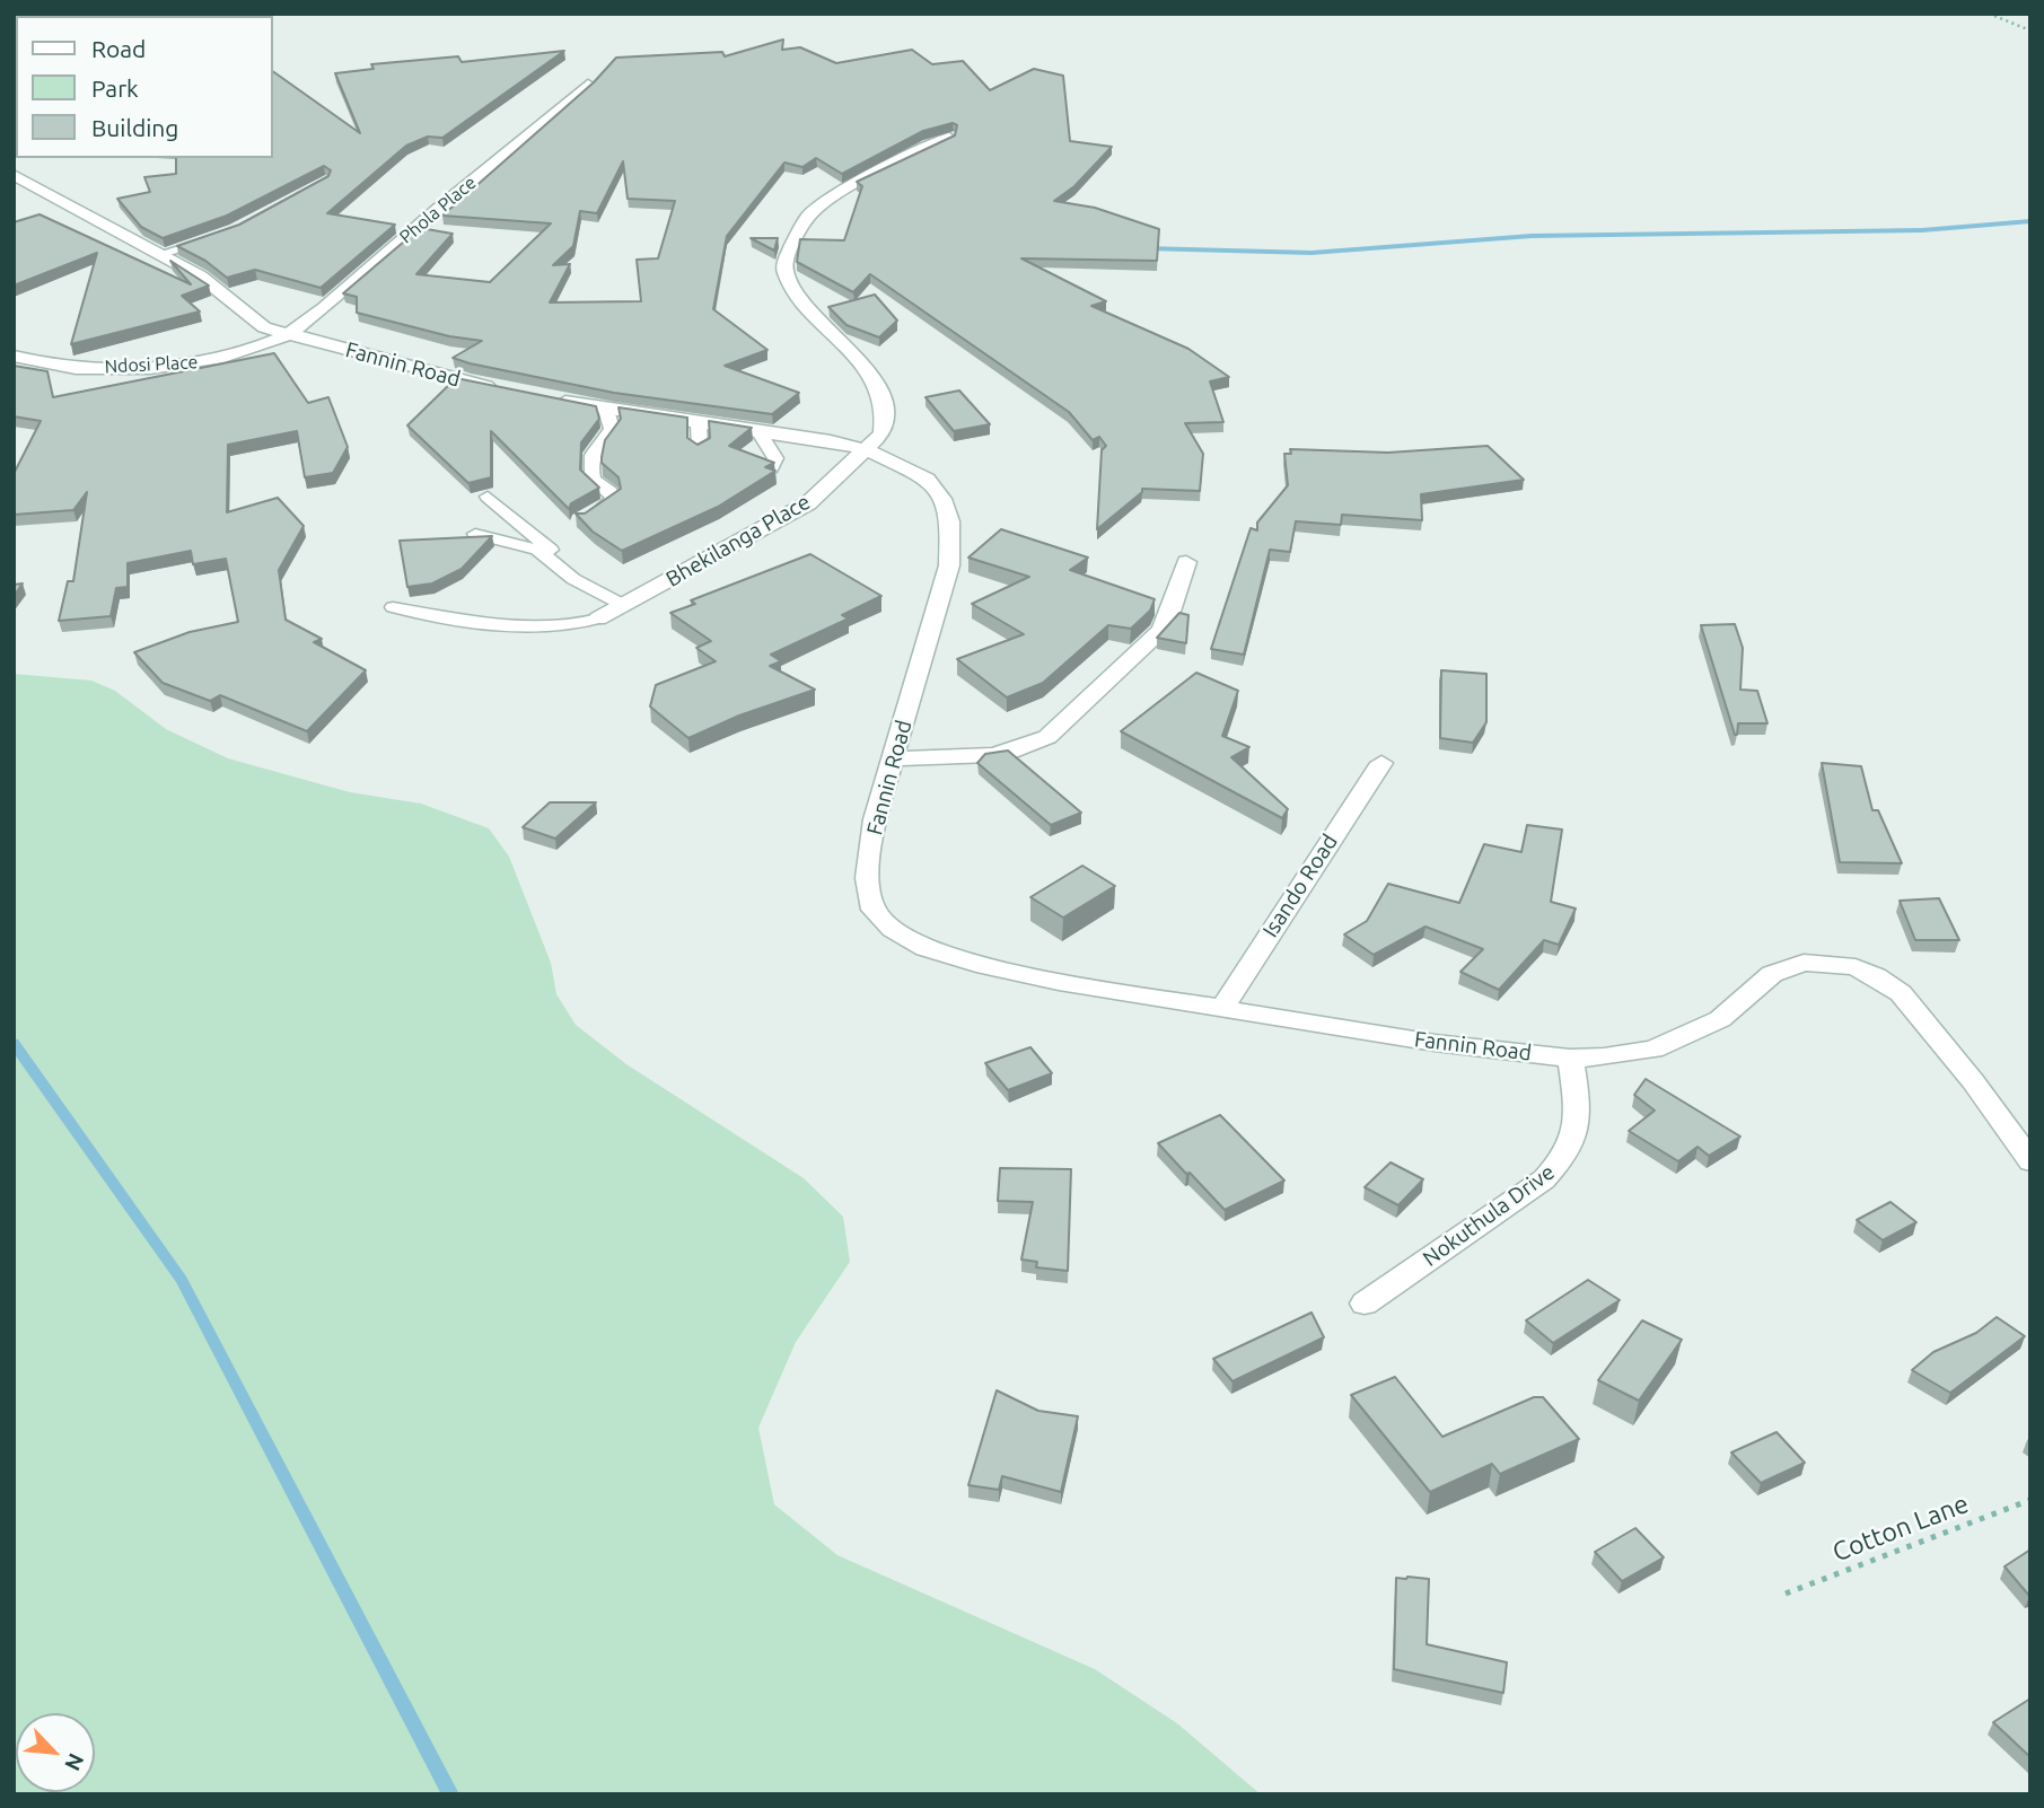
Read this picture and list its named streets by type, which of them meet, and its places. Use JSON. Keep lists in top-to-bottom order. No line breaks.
{"streets":{"street":["Phola Place","Ndosi Place","Fannin Road","Bhekilanga Place","Isando Road","Nokuthula Drive"],"path":["Cotton Lane"]},"crossings":[["Phola Place","Ndosi Place"],["Phola Place","Fannin Road"],["Ndosi Place","Fannin Road"],["Fannin Road","Bhekilanga Place"],["Fannin Road","Isando Road"],["Fannin Road","Nokuthula Drive"]],"legend":["Road","Park","Building"],"north":"bottom right"}
